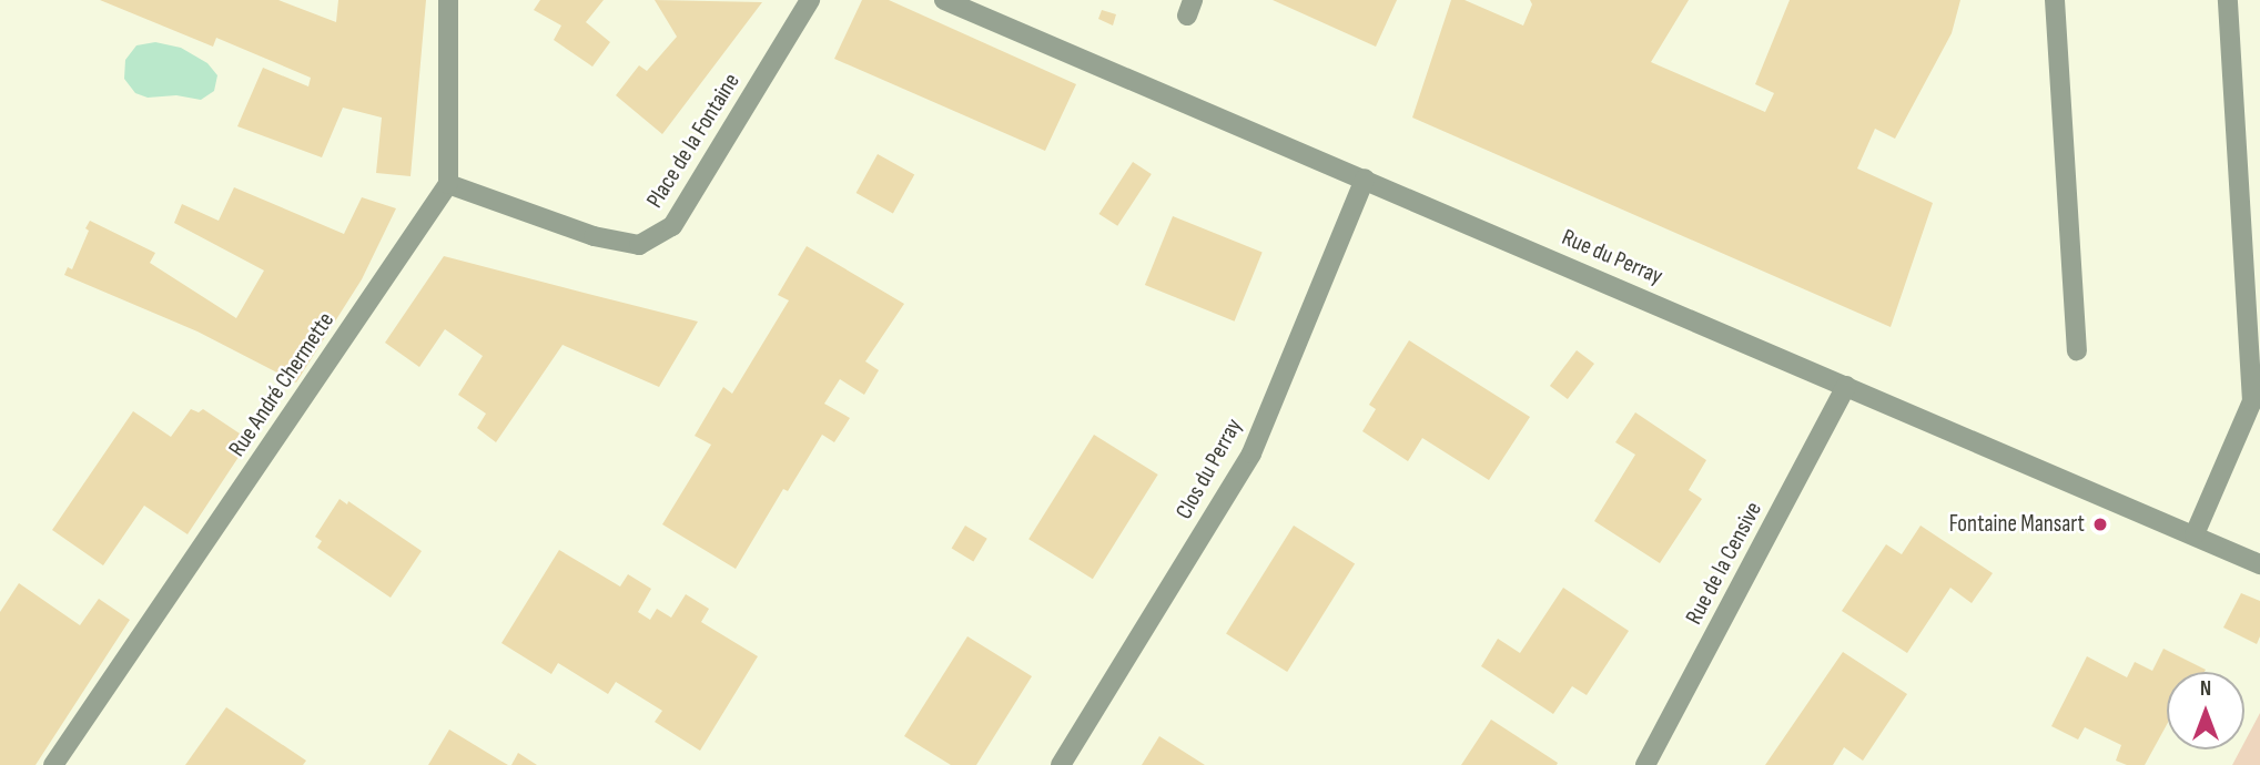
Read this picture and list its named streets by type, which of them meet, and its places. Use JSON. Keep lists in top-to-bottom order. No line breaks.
{"streets":{"street":["Place de la Fontaine","Rue du Perray","Rue André Chermette","Clos du Perray","Rue de la Censive"]},"crossings":[["Place de la Fontaine","Rue André Chermette"],["Rue du Perray","Clos du Perray"],["Rue du Perray","Rue de la Censive"]],"places":["Fontaine Mansart"],"north":"top"}
